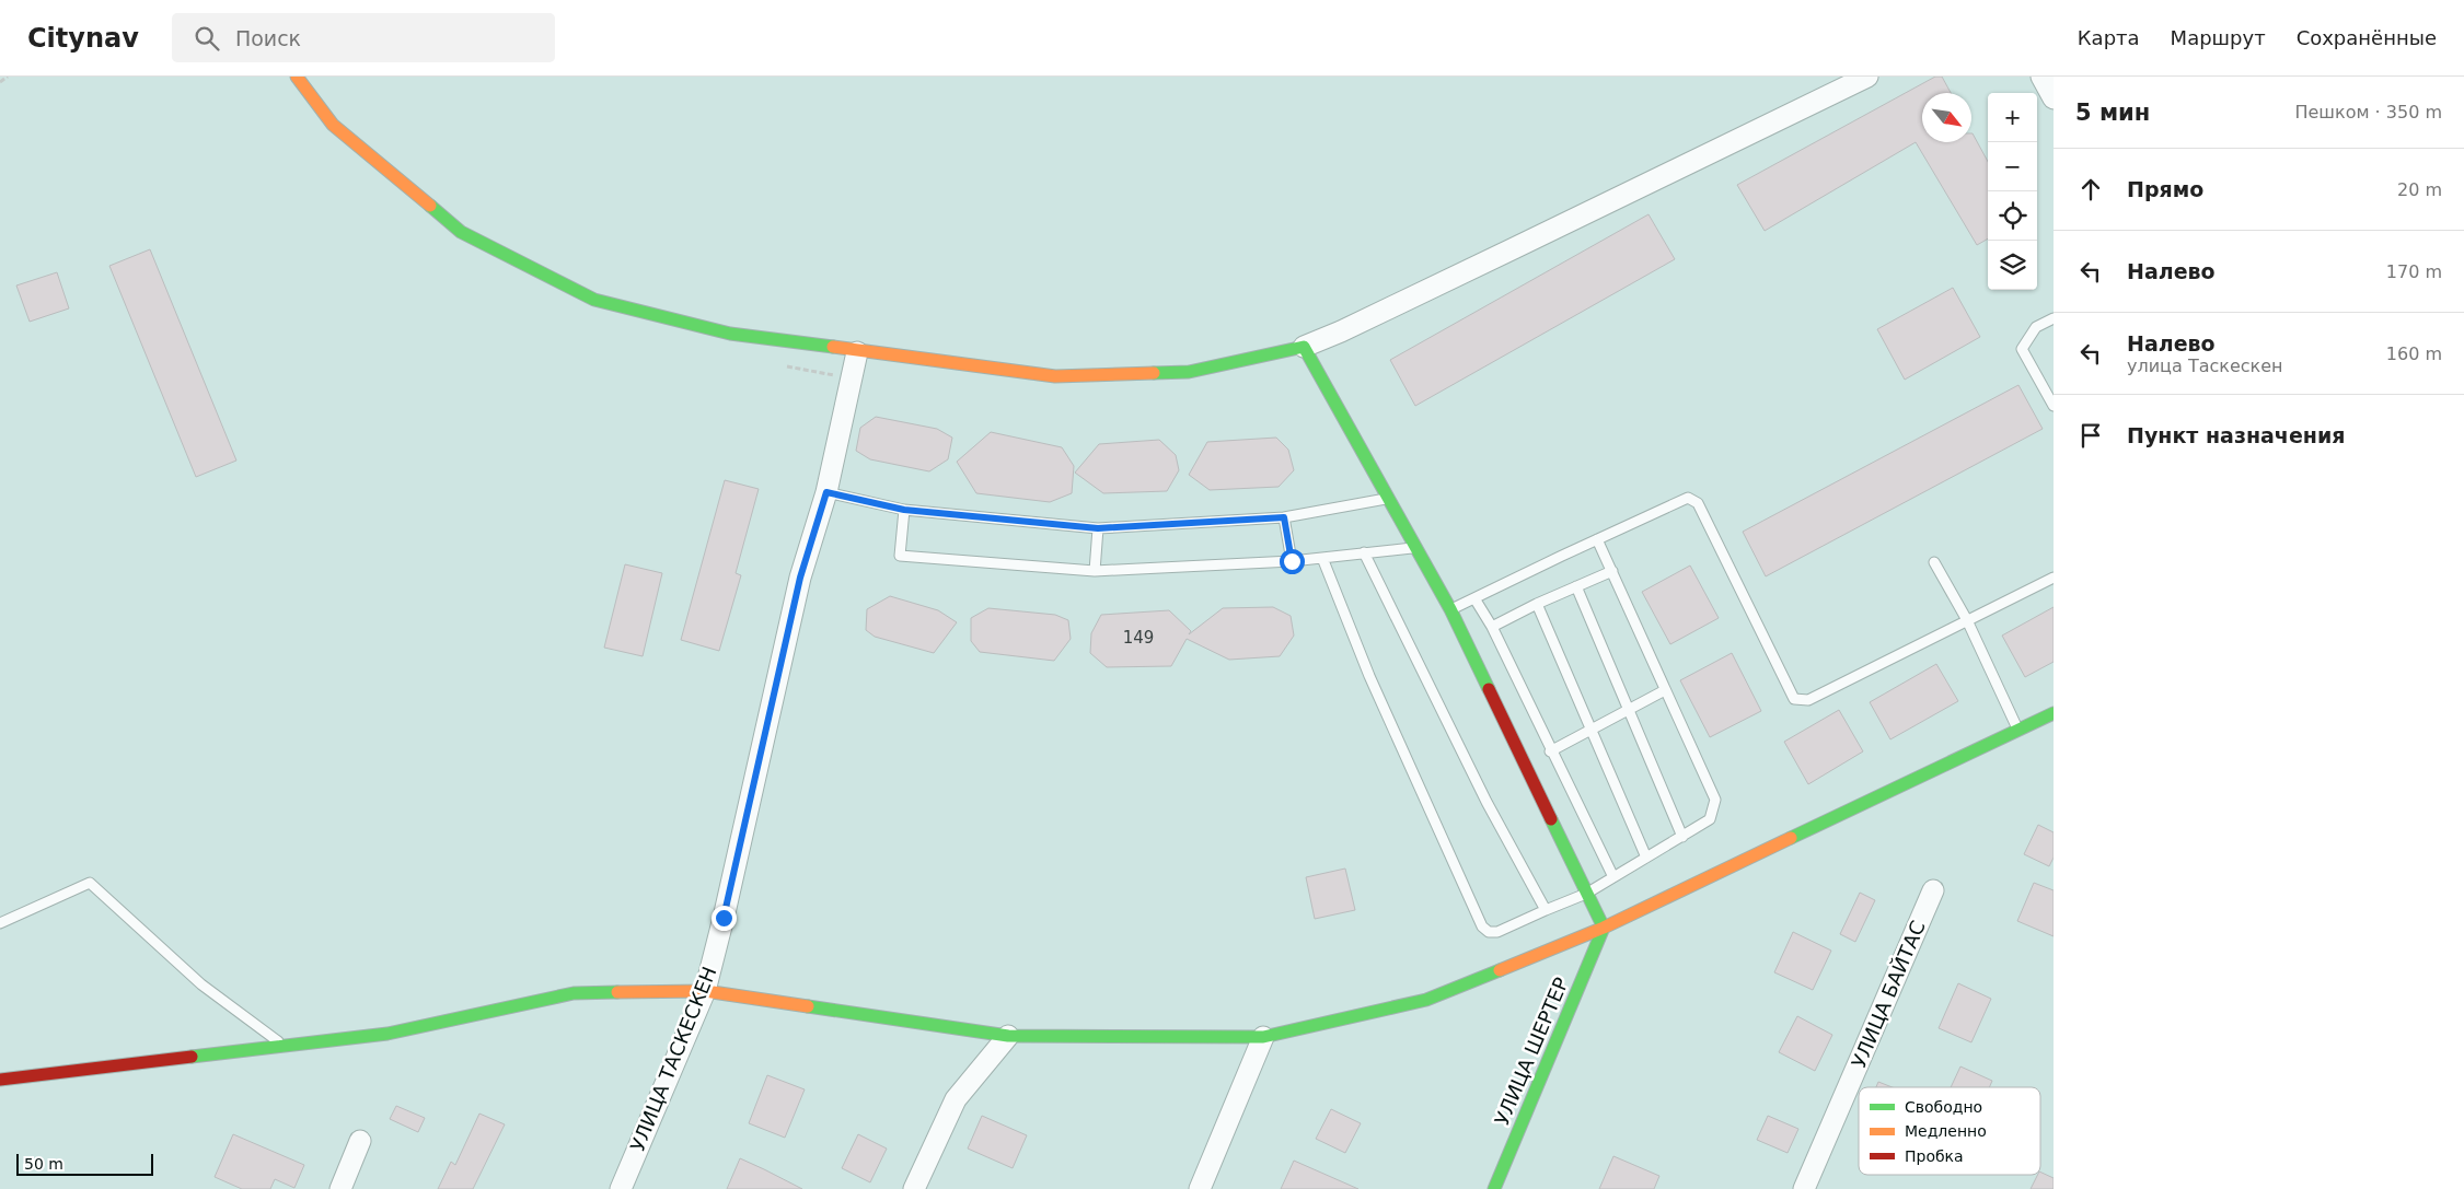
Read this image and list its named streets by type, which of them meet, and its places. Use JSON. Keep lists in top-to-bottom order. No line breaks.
{"streets":{"street":["УЛИЦА БАЙТАС","УЛИЦА ШЕРТЕР","УЛИЦА ТАСКЕСКЕН"]},"house_numbers":["149"],"legend":["Свободно","Медленно","Пробка"],"scale_bar":"50 m","north":"bottom right","page":{"header":"Citynav","search":"Поиск","nav":["Карта","Маршрут","Сохранённые"],"heading":["5 мин","Пешком · 350 m"],"map_buttons":["+","−"],"list":[["Прямо","20 m"],["Налево","170 m"],["Налево","улица Таскескен","160 m"],"Пункт назначения"],"scale":"50 m"}}
